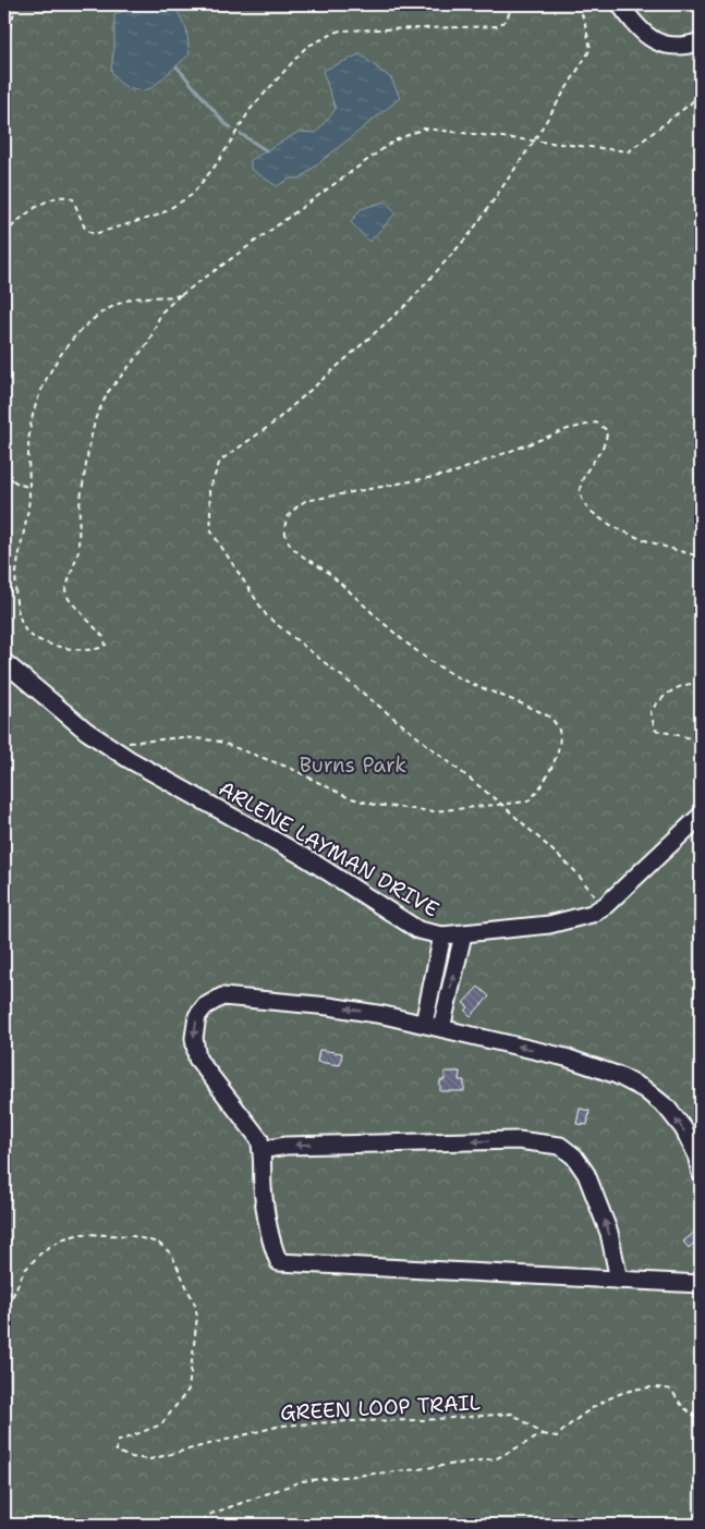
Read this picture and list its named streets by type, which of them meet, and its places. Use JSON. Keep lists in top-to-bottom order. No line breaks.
{"streets":{"street":["ARLENE LAYMAN DRIVE"],"path":["GREEN LOOP TRAIL"]},"parks":["Burns Park"]}
